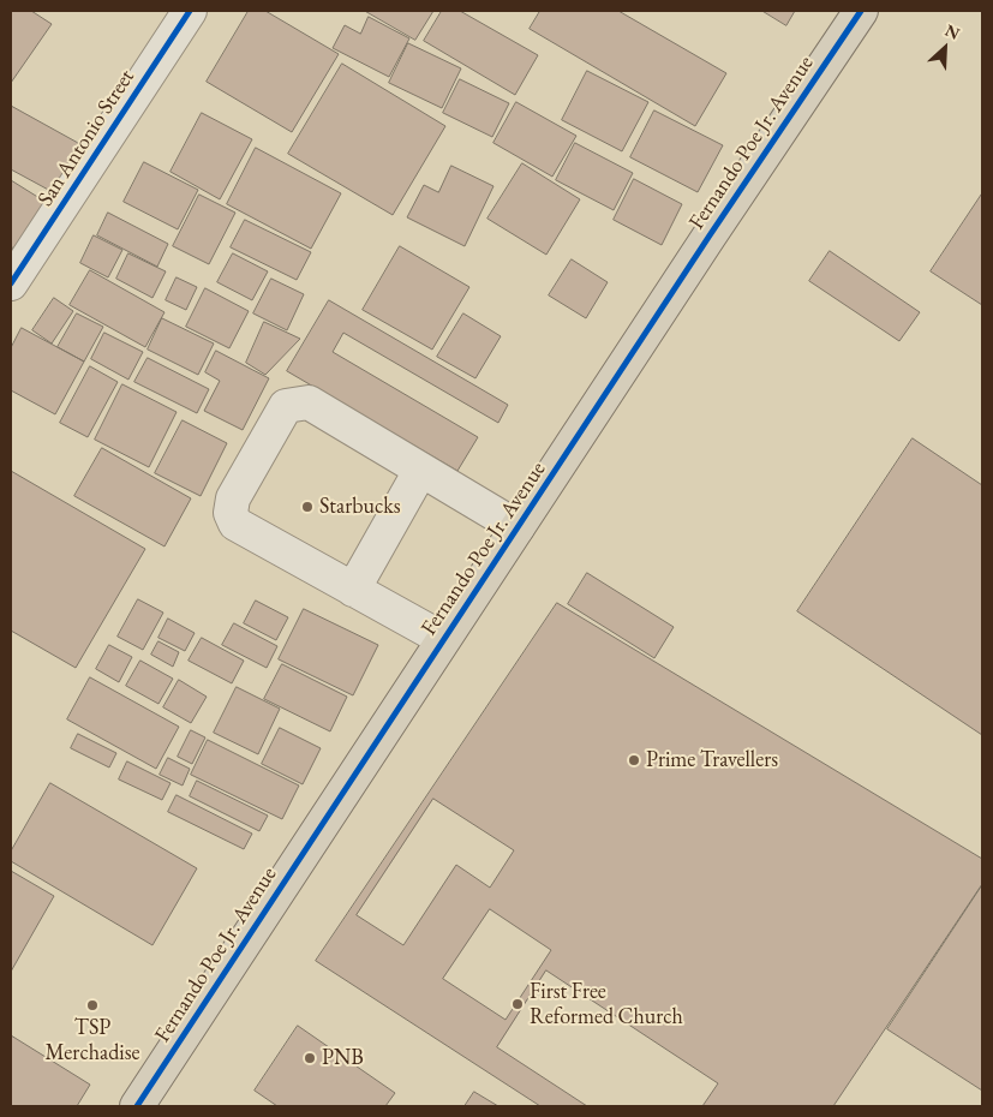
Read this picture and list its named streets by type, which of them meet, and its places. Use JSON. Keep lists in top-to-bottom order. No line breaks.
{"streets":{"main road":["Fernando Poe Jr. Avenue"],"street":["San Antonio Street"]},"places":["Starbucks","Prime Travellers","First Free Reformed Church","TSP Merchadise","PNB"],"north":"top right"}
